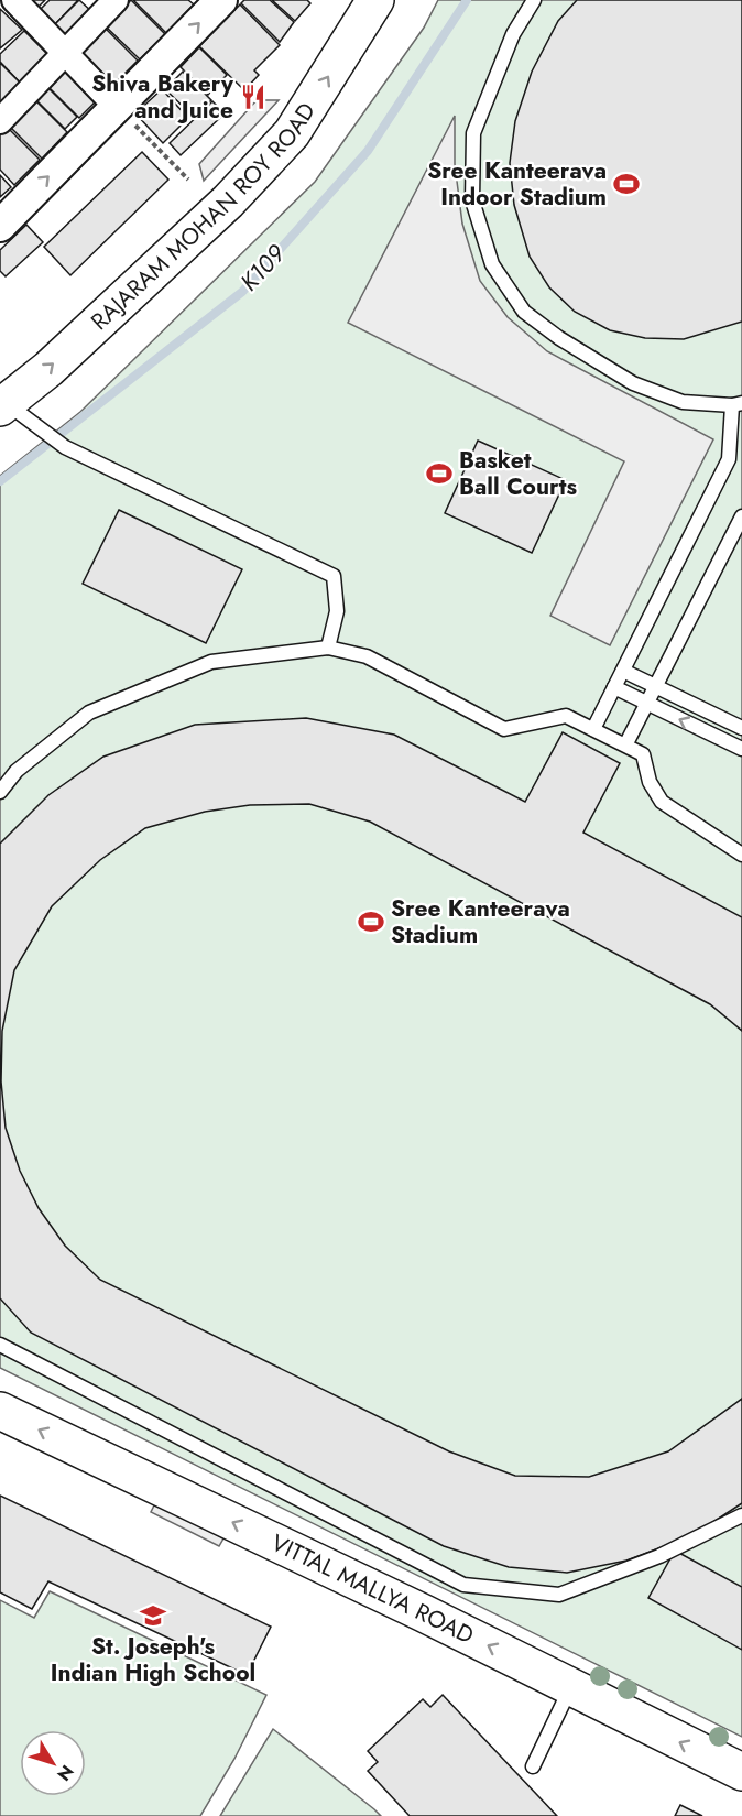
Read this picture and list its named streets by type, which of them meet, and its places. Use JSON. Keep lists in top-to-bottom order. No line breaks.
{"streets":{"main road":["RAJARAM MOHAN ROY ROAD","VITTAL MALLYA ROAD"]},"one_way":["RAJARAM MOHAN ROY ROAD","VITTAL MALLYA ROAD"],"water":["K109"],"places":{"restaurant":["Shiva Bakery and Juice"],"sports":["Sree Kanteerava Indoor Stadium","Basket Ball Courts","Sree Kanteerava Stadium"],"school or university":["St. Joseph's Indian High School"]},"north":"bottom right"}
